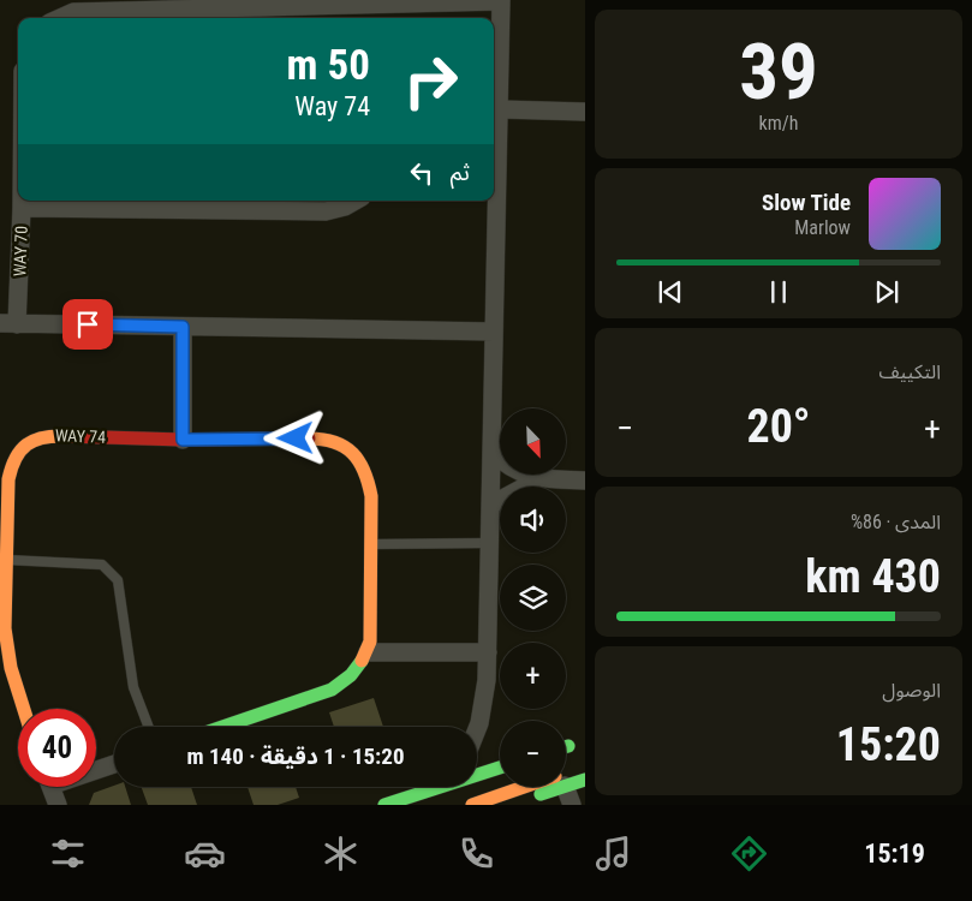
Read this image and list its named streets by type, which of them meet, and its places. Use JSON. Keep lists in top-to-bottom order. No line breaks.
{"streets":{"street":["WAY 70","WAY 74"]},"north":"bottom right","page":{"tile":[["39","km/h"],"التكييف",["المدى · 86%","430 km"],["الوصول","15:20"]],"turn":["50 m","Way 74"],"then":"ثم","song":["Slow Tide","Marlow"],"heat":["−","20°","+"],"map_buttons":["+","−"],"limit":"40","trip":"15:20 · 1 دقيقة · 140 m","tabs":"15:19"}}
